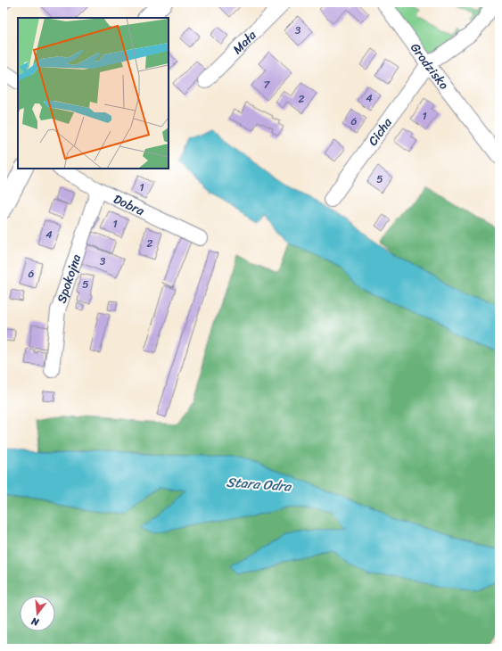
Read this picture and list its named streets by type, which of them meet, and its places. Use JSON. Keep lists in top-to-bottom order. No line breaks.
{"streets":{"street":["Mała","Grodzisko","Cicha","Dobra","Spokojna"]},"crossings":[["Grodzisko","Cicha"],["Dobra","Spokojna"]],"water":["Stara Odra"],"house_numbers":["3","7","4","2","1","6","5","1","1","4","2","3","6","5"],"north":"bottom"}
